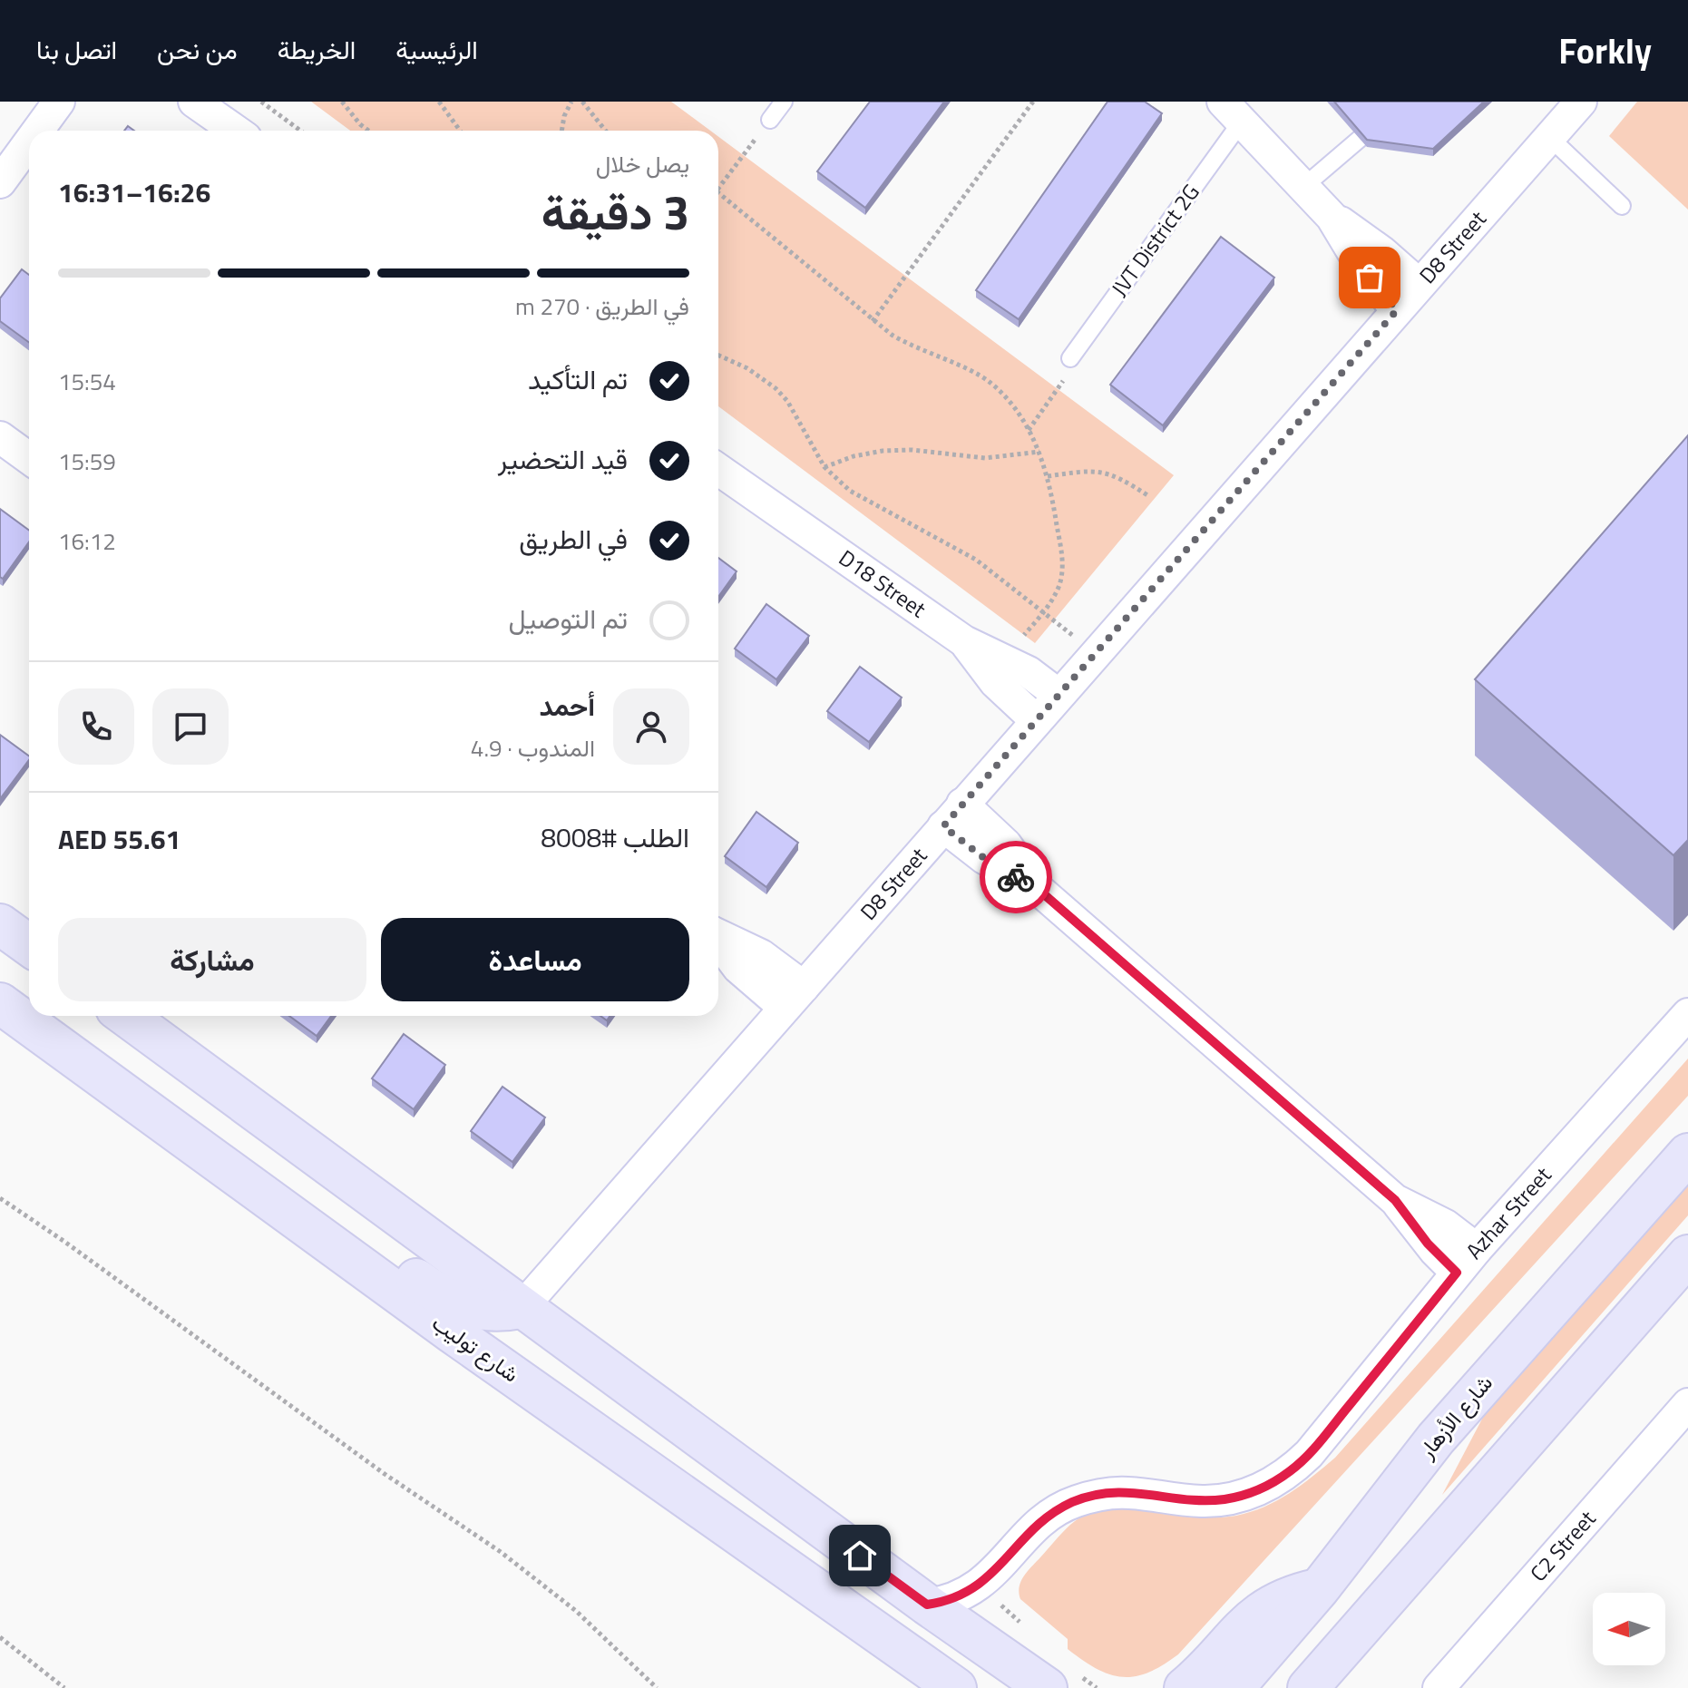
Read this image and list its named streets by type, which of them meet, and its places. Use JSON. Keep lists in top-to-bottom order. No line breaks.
{"streets":{"street":["D8 Street","D18 Street","Azhar Street","شارع توليب","شارع الأزهار","C2 Street"],"lane":["JVT District 2G"]},"crossings":[["D8 Street","D18 Street"]],"north":"left","page":{"header":"Forkly","nav":["الرئيسية","الخريطة","من نحن","اتصل بنا"],"heading":["3 دقيقة","يصل خلال","16:26–16:31"],"panel":["أحمد","المندوب · 4.9","الطلب #8008","AED 55.61"],"bar":"في الطريق · 270 m","list":[["تم التأكيد","15:54"],["قيد التحضير","15:59"],["في الطريق","16:12"],"تم التوصيل"],"buttons":["مساعدة","مشاركة"]}}
